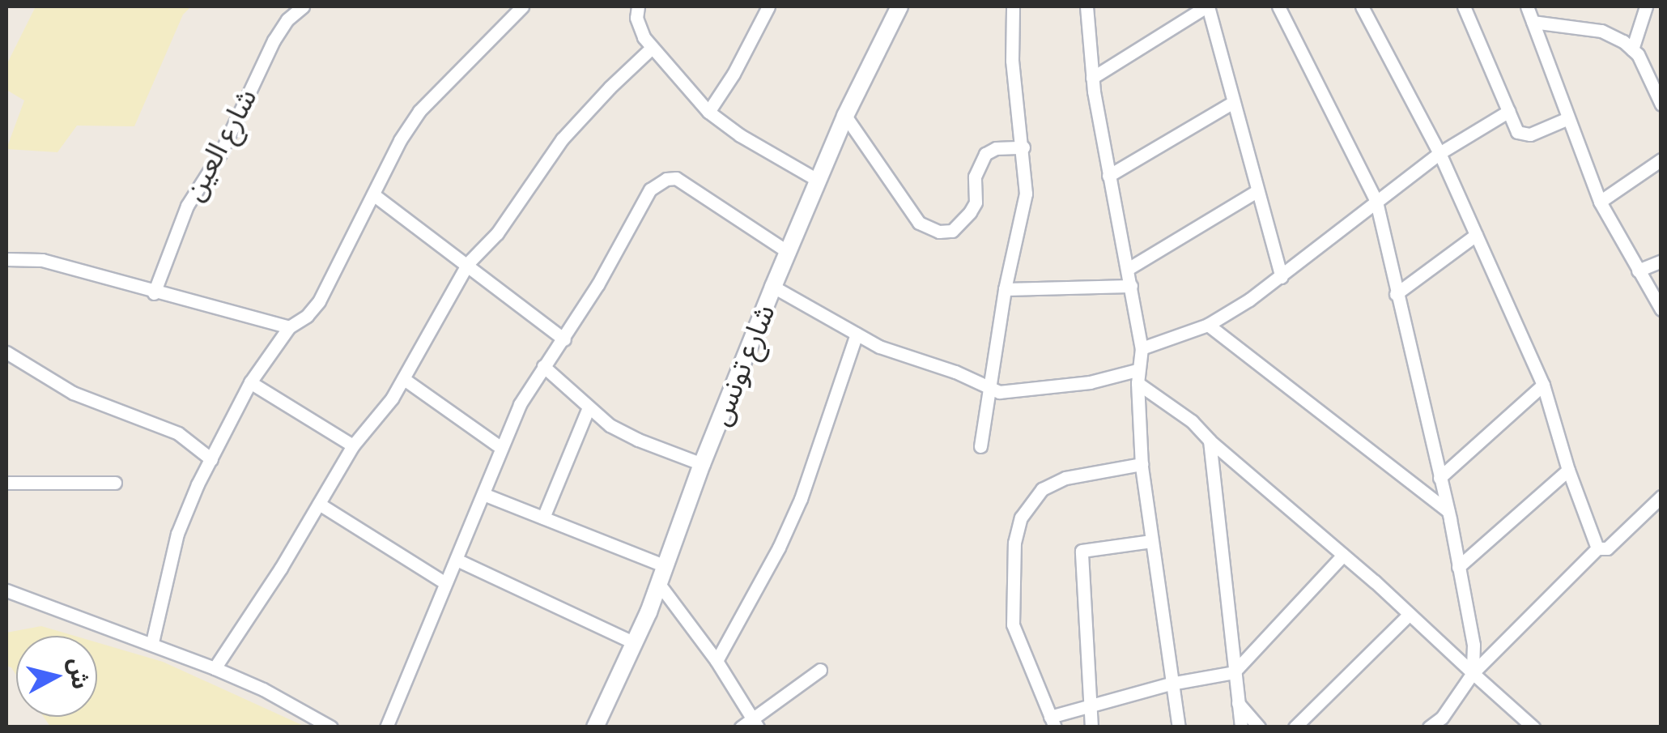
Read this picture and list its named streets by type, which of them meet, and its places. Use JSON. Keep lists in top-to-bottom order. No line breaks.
{"streets":{"street":["شارع العين","شارع تونس"]},"north":"right"}
